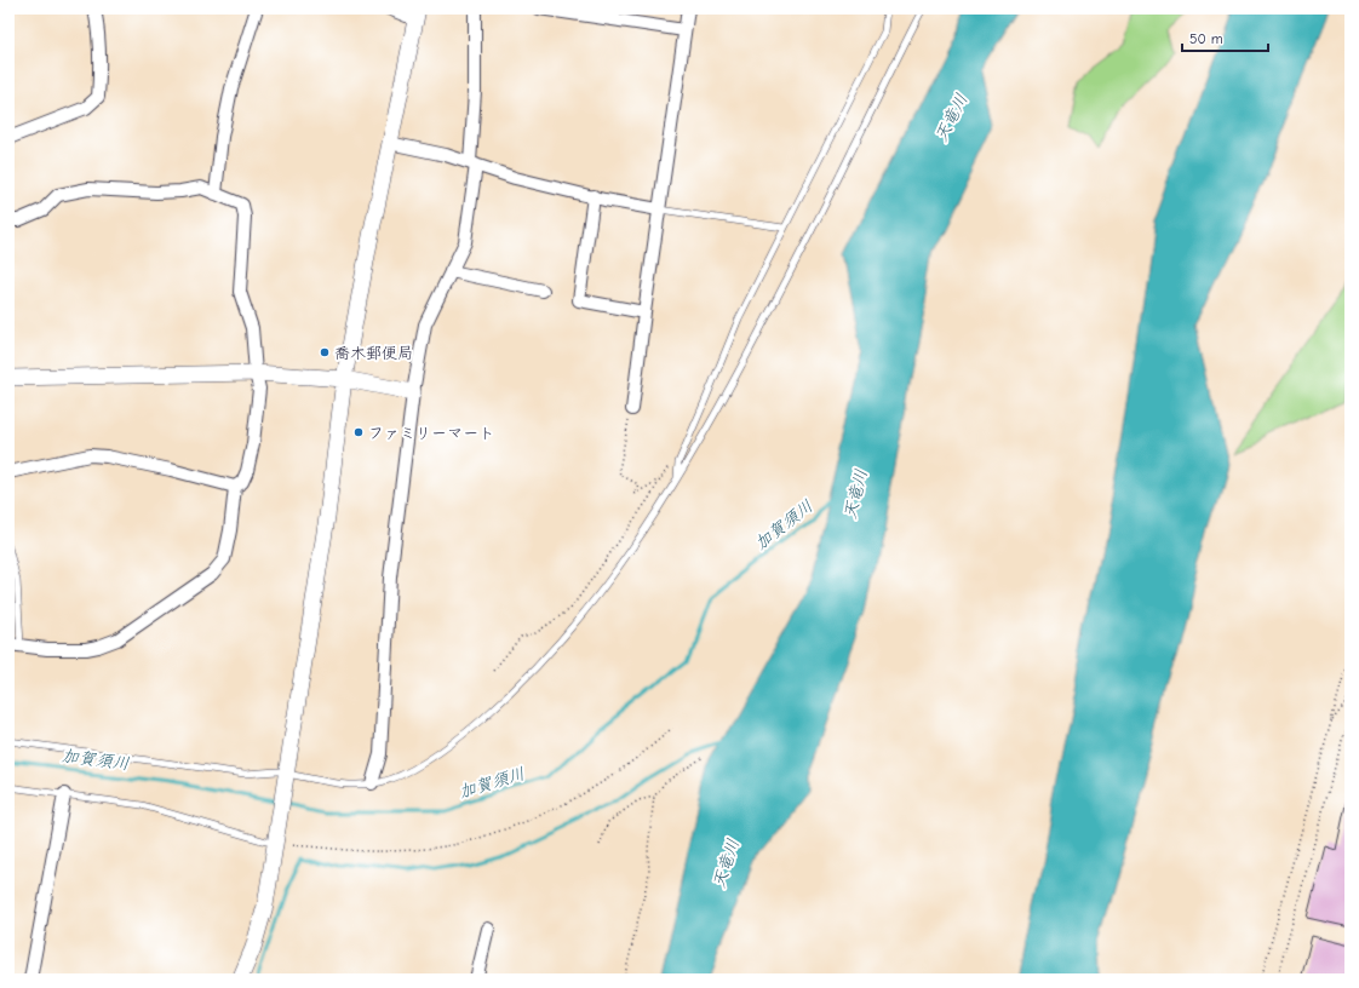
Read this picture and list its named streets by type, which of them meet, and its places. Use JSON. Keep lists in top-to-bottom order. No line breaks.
{"water":["天竜川","加賀須川"],"places":["喬木郵便局","ファミリーマート"],"scale_bar":"50 m"}
